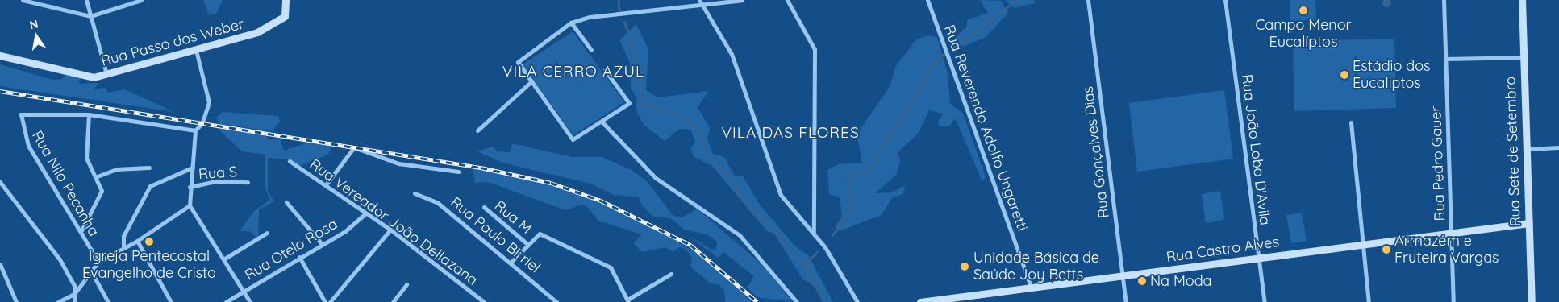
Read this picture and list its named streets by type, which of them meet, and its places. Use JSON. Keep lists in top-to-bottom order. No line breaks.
{"streets":{"street":["Rua Passo dos Weber","Rua Reverendo Adolfo Ungaretti","Rua João Lobo D'Avila","Rua Sete de Setembro","Rua Gonçalves Dias","Rua Pedro Gauer","Rua S","Rua Nilo Peçanha","Rua M","Rua Vereador João Dellazana","Rua Paulo Birriel","Rua Otelo Rosa","Rua Castro Alves"]},"crossings":[["Rua Reverendo Adolfo Ungaretti","Rua Castro Alves"],["Rua João Lobo D'Avila","Rua Castro Alves"],["Rua Sete de Setembro","Rua Castro Alves"],["Rua Gonçalves Dias","Rua Castro Alves"],["Rua Pedro Gauer","Rua Castro Alves"],["Rua Vereador João Dellazana","Rua Otelo Rosa"]],"districts":["VILA CERRO AZUL","VILA DAS FLORES"],"places":["Campo Menor Eucalíptos","Estádio dos Eucaliptos","Igreja Pentecostal Evangelho de Cristo","Armazém e Fruteira Vargas","Unidade Básica de Saúde Joy Betts","Na Moda"],"north":"top"}
